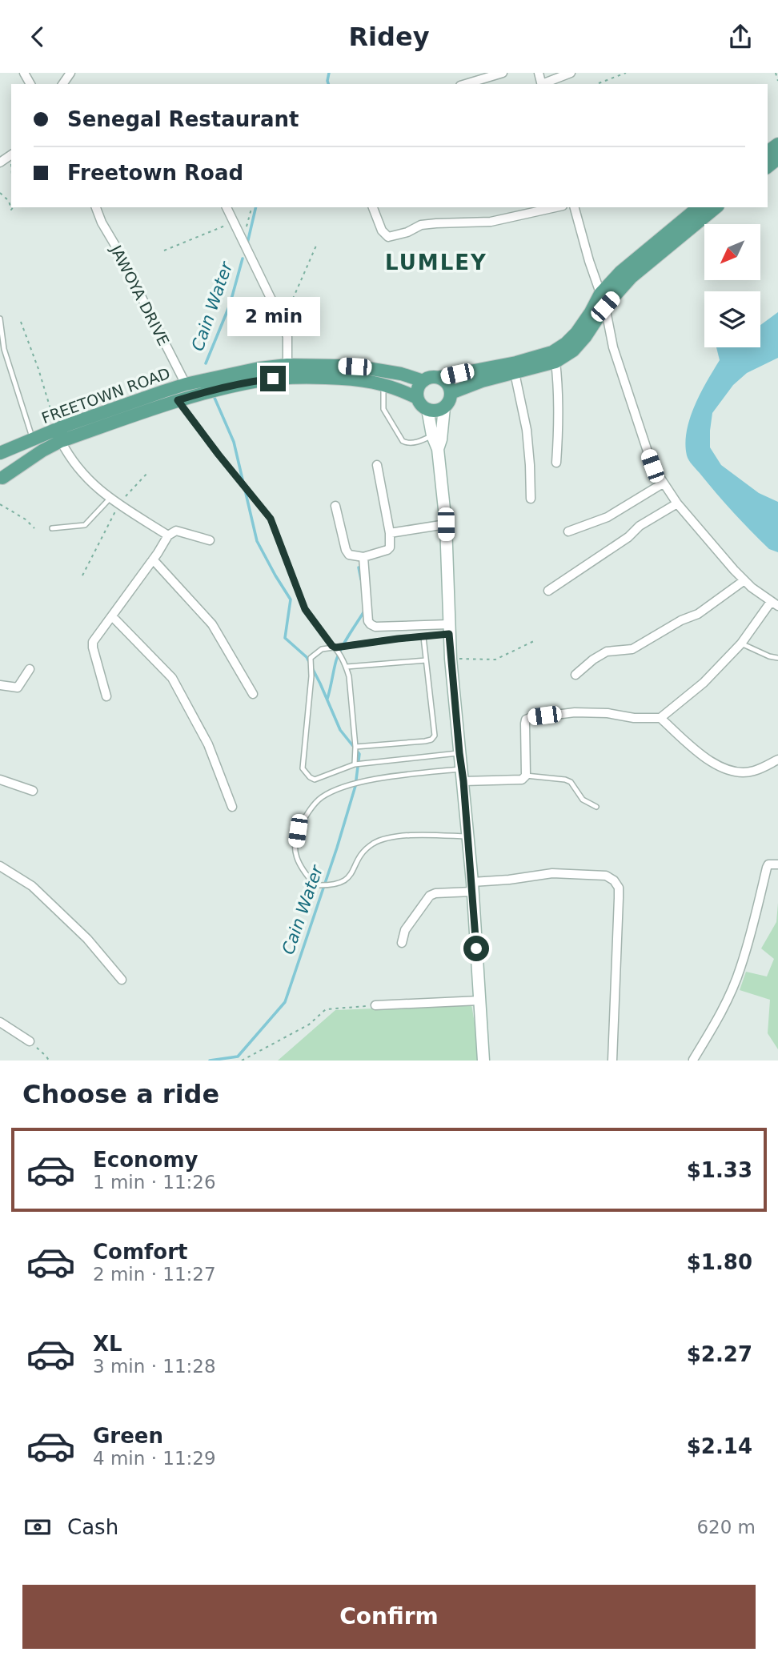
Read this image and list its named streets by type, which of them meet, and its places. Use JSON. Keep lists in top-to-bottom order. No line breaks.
{"streets":{"main road":["FREETOWN ROAD"],"street":["JAWOYA DRIVE"]},"crossings":[["JAWOYA DRIVE","FREETOWN ROAD"]],"districts":["LUMLEY"],"water":["Cain Water"],"north":"bottom left","page":{"header":"Ridey","banner":["Senegal Restaurant","Freetown Road"],"bubble":"2 min","heading":"Choose a ride","list":[{"name":"Economy","note":"1 min · 11:26","value":"$1.33"},{"name":"Comfort","note":"2 min · 11:27","value":"$1.80"},{"name":"XL","note":"3 min · 11:28","value":"$2.27"},{"name":"Green","note":"4 min · 11:29","value":"$2.14"}],"pay":["Cash","620 m"],"buttons":"Confirm"}}
